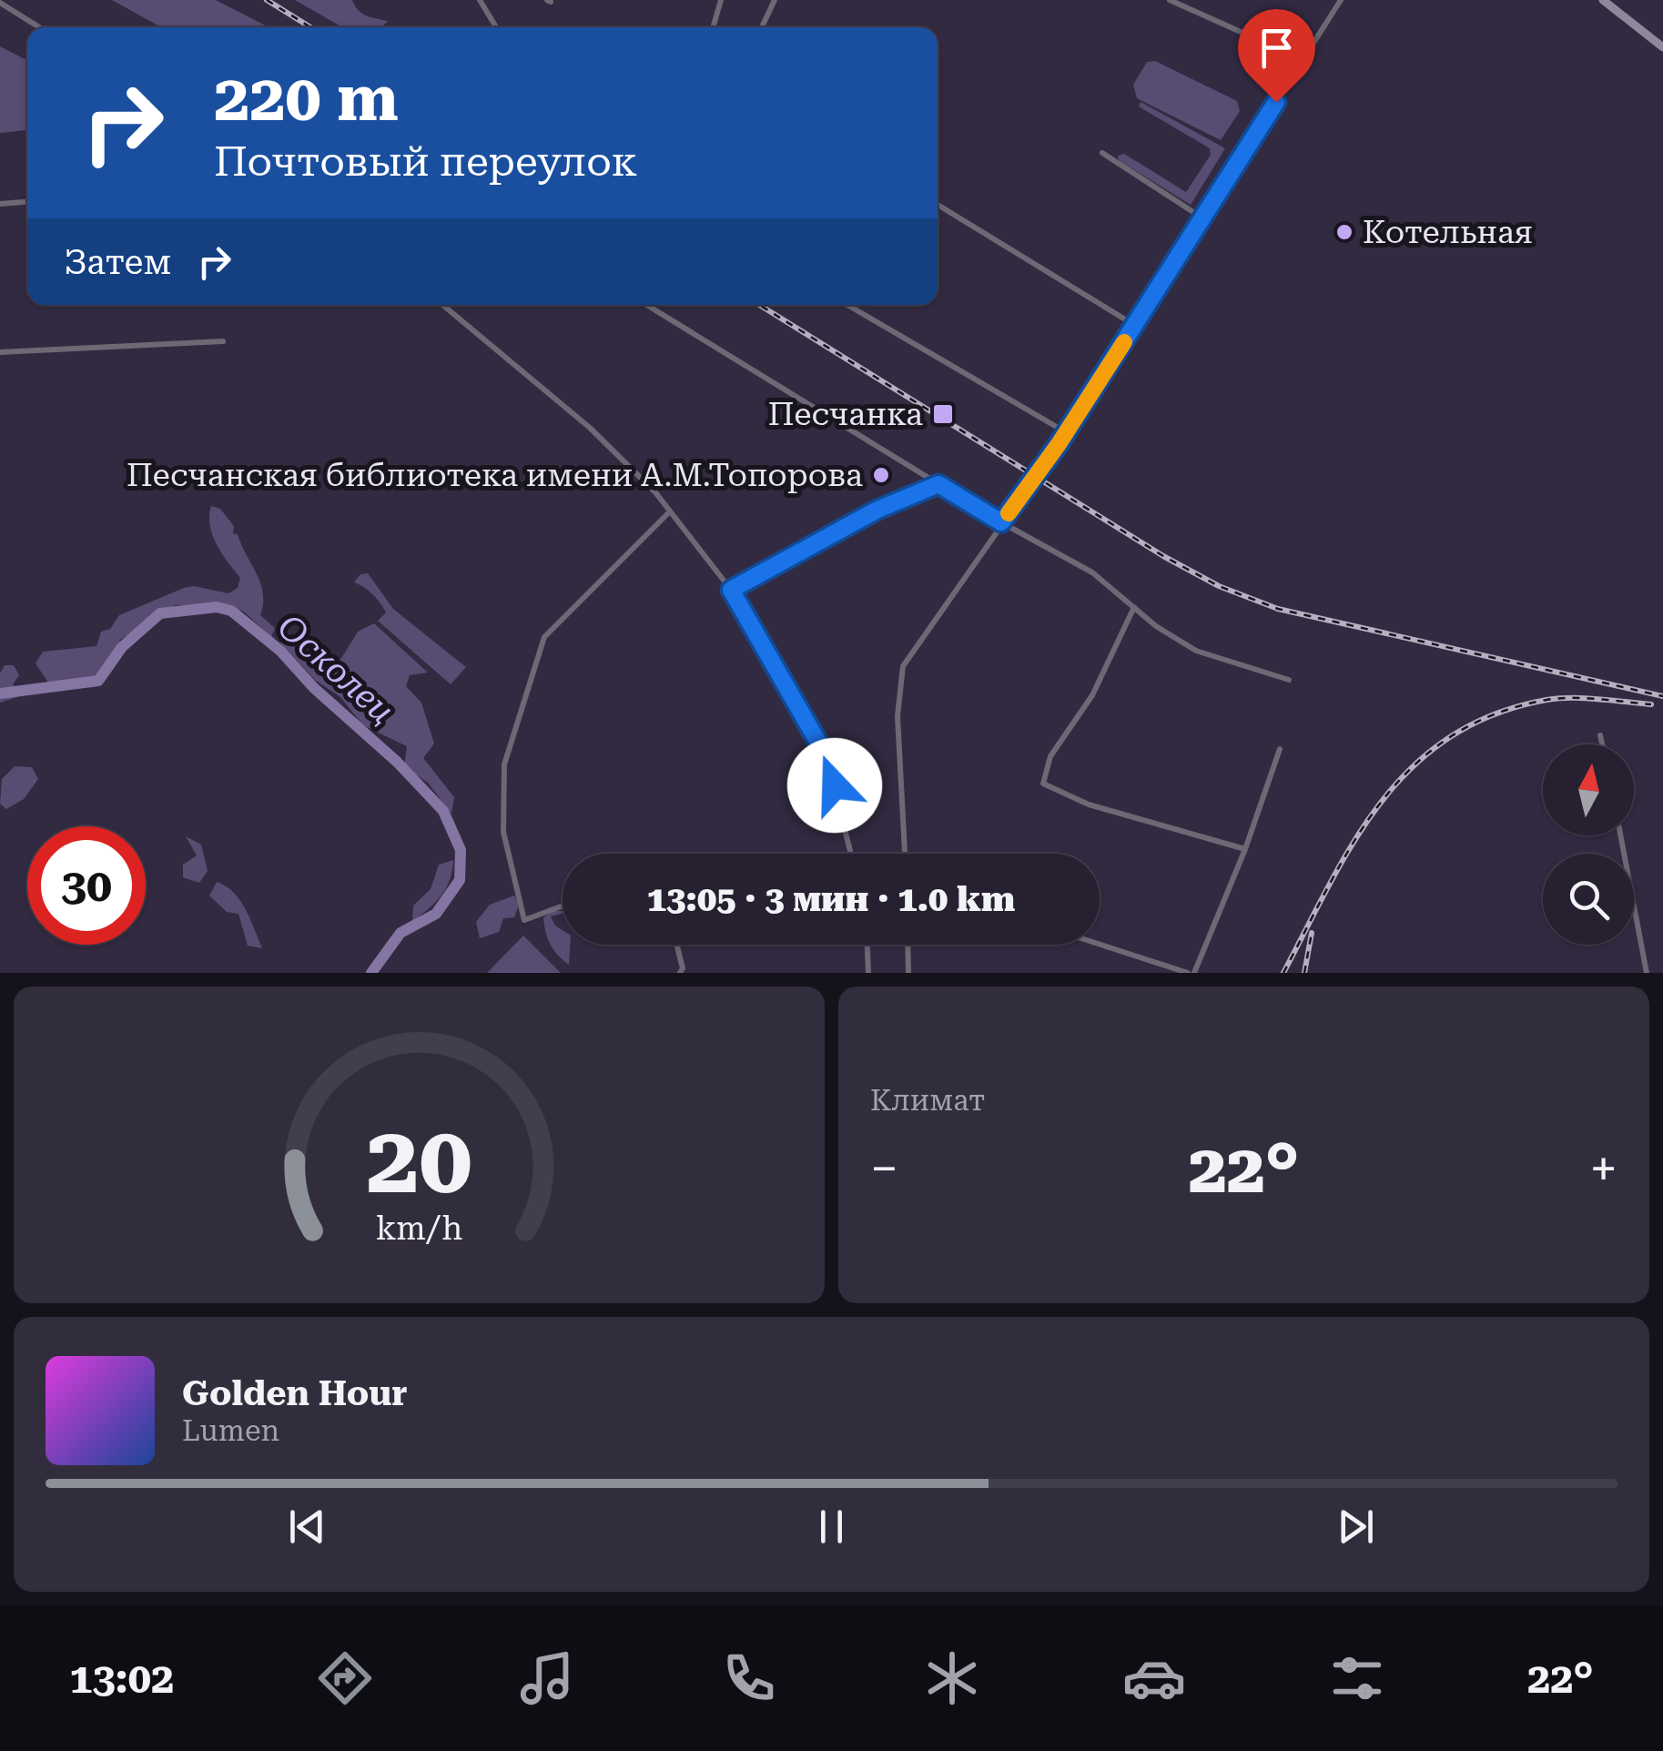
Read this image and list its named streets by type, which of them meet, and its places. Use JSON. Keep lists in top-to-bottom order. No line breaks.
{"water":["Осколец"],"places":{"other":["Котельная","Песчанская библиотека имени А.М.Топорова"],"transit":["Песчанка"]},"north":"top","page":{"turn":["220 m","Почтовый переулок"],"then":"Затем","limit":"30","trip":"13:05 · 3 мин · 1.0 km","tile":"Климат","heat":["−","22°","+"],"song":["Golden Hour","Lumen"],"tabs":["13:02","22°"],"gauge":["20","km/h"]}}
